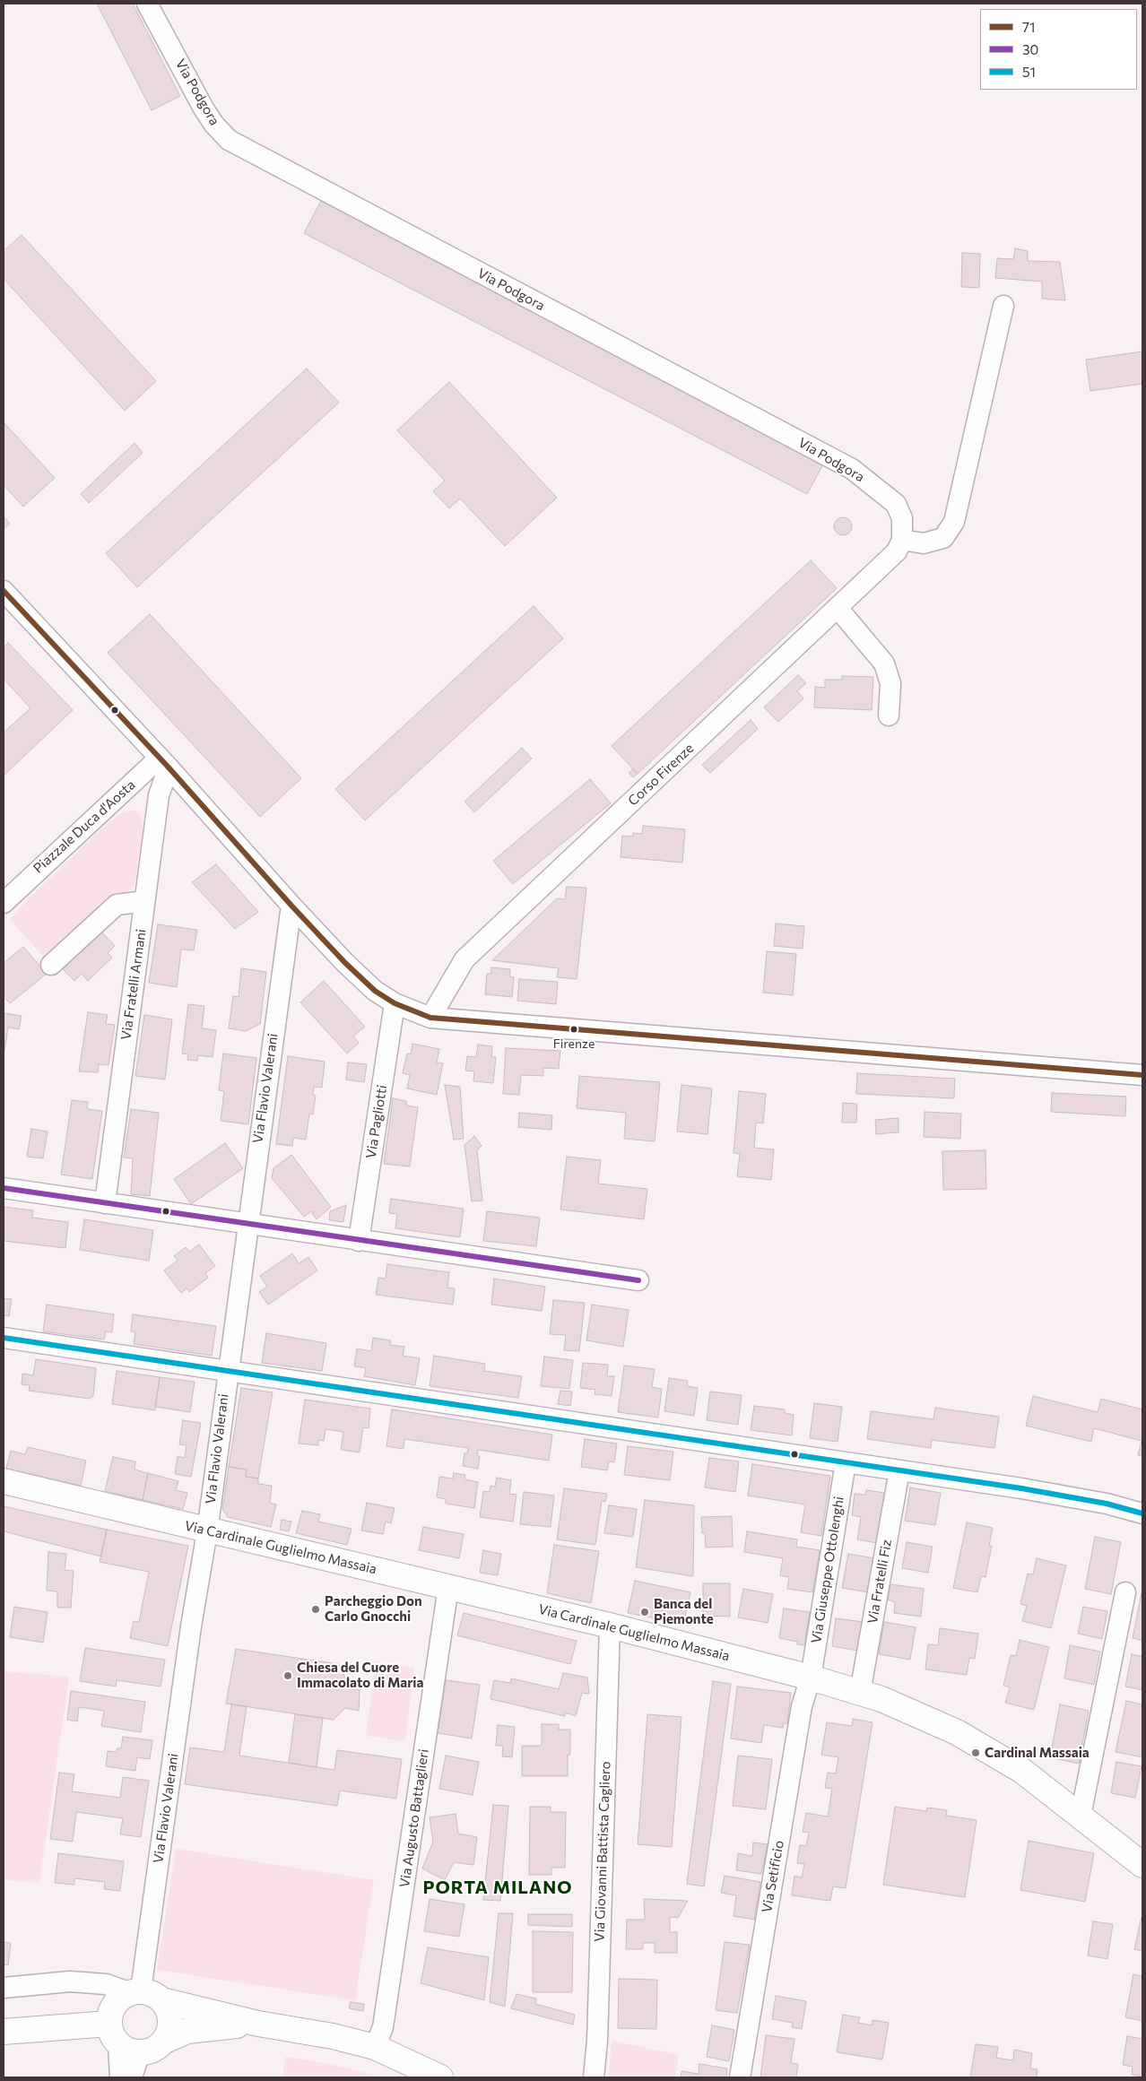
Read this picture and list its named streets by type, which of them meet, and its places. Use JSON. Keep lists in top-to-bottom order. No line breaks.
{"streets":{"main road":["Via Cardinale Guglielmo Massaia"],"street":["Via Podgora","Corso Firenze","Piazzale Duca d'Aosta","Via Fratelli Armani","Via Flavio Valerani","Via Pagliotti","Via Giuseppe Ottolenghi","Via Fratelli Fiz","Via Augusto Battaglieri","Via Giovanni Battista Cagliero","Via Setificio"]},"crossings":[["Via Podgora","Corso Firenze"],["Piazzale Duca d'Aosta","Via Fratelli Armani"],["Via Flavio Valerani","Via Cardinale Guglielmo Massaia"],["Via Cardinale Guglielmo Massaia","Via Giuseppe Ottolenghi"],["Via Cardinale Guglielmo Massaia","Via Fratelli Fiz"],["Via Cardinale Guglielmo Massaia","Via Augusto Battaglieri"],["Via Cardinale Guglielmo Massaia","Via Giovanni Battista Cagliero"],["Via Cardinale Guglielmo Massaia","Via Setificio"],["Via Giuseppe Ottolenghi","Via Setificio"]],"districts":["PORTA MILANO"],"places":["Firenze","Parcheggio Don Carlo Gnocchi","Banca del Piemonte","Chiesa del Cuore Immacolato di Maria","Cardinal Massaia"],"lines":["transit line 71","transit line 30","transit line 51"],"legend":["71","30","51"]}
